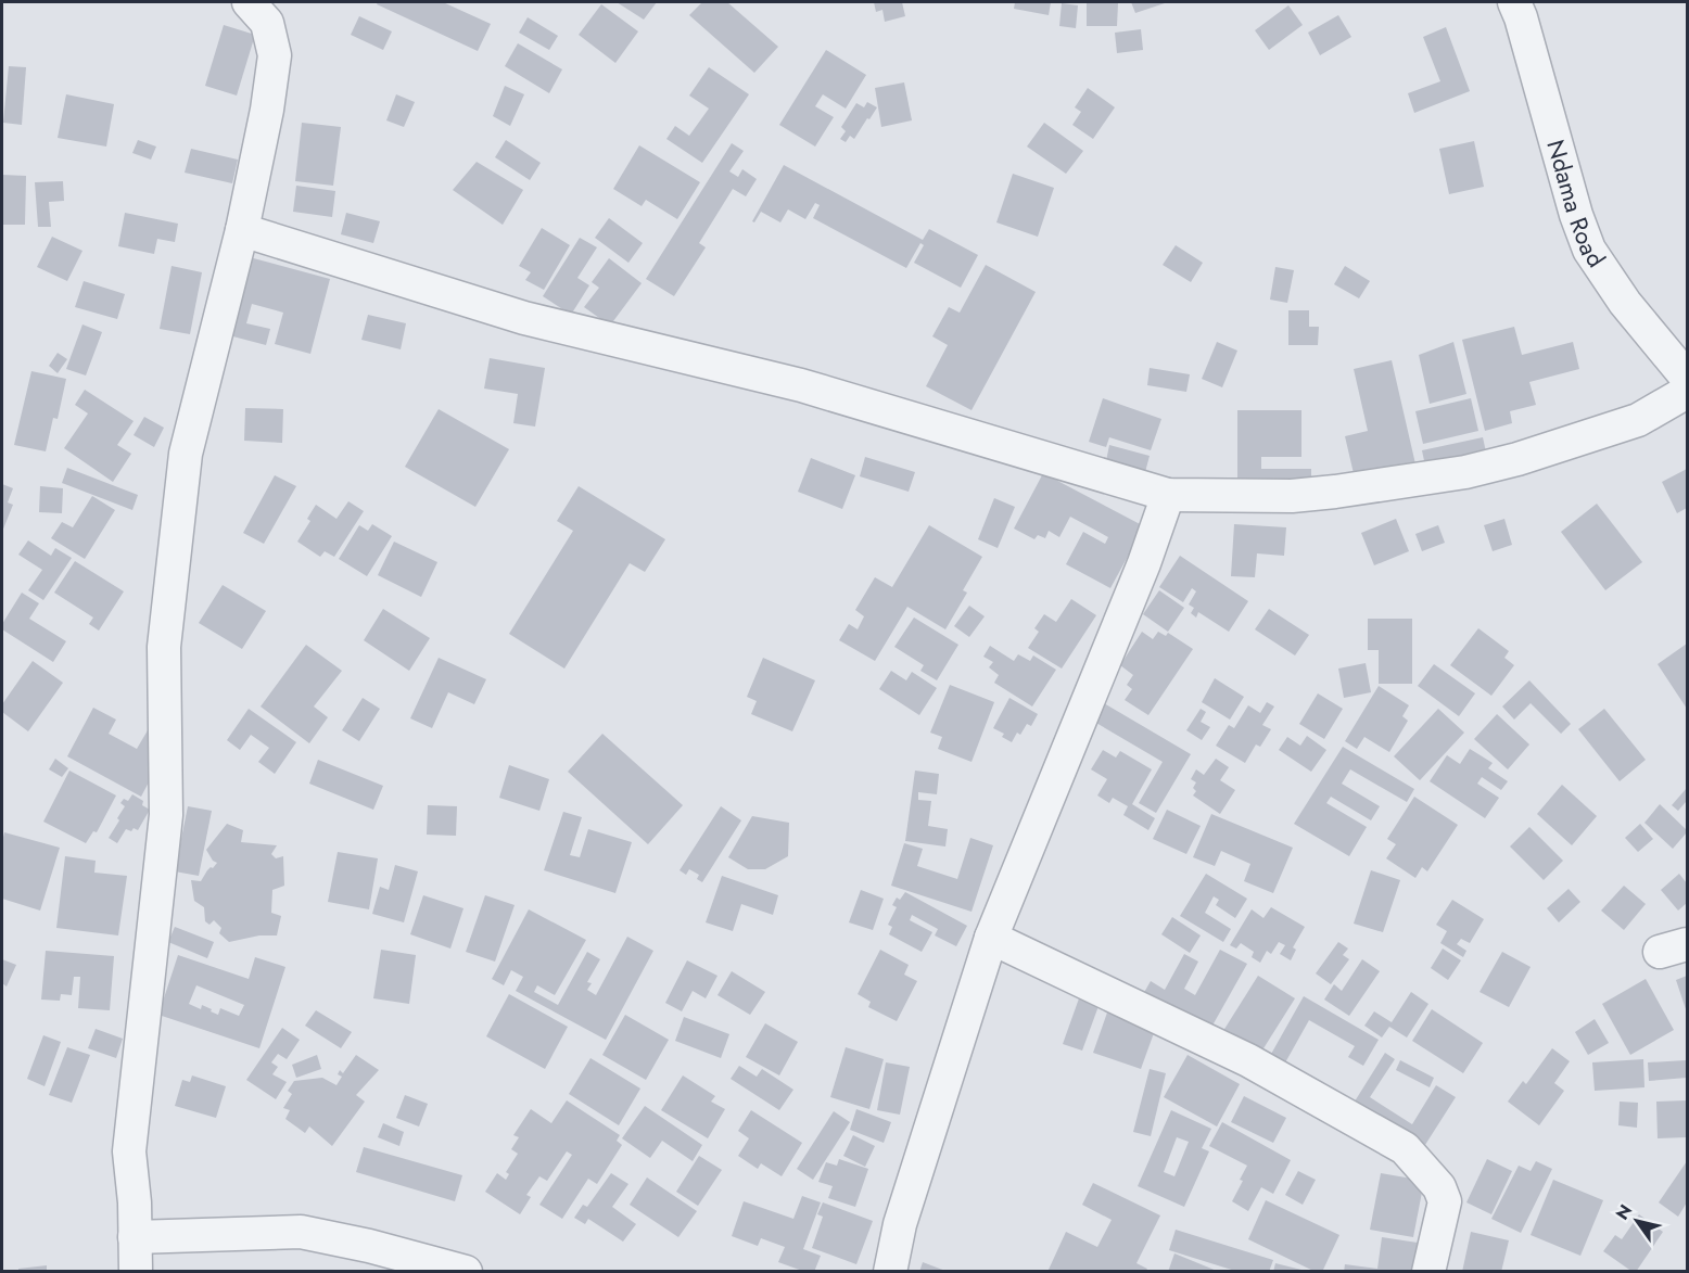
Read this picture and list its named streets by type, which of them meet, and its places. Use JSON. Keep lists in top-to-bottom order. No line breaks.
{"streets":{"street":["Ndama Road"]},"north":"top left"}
